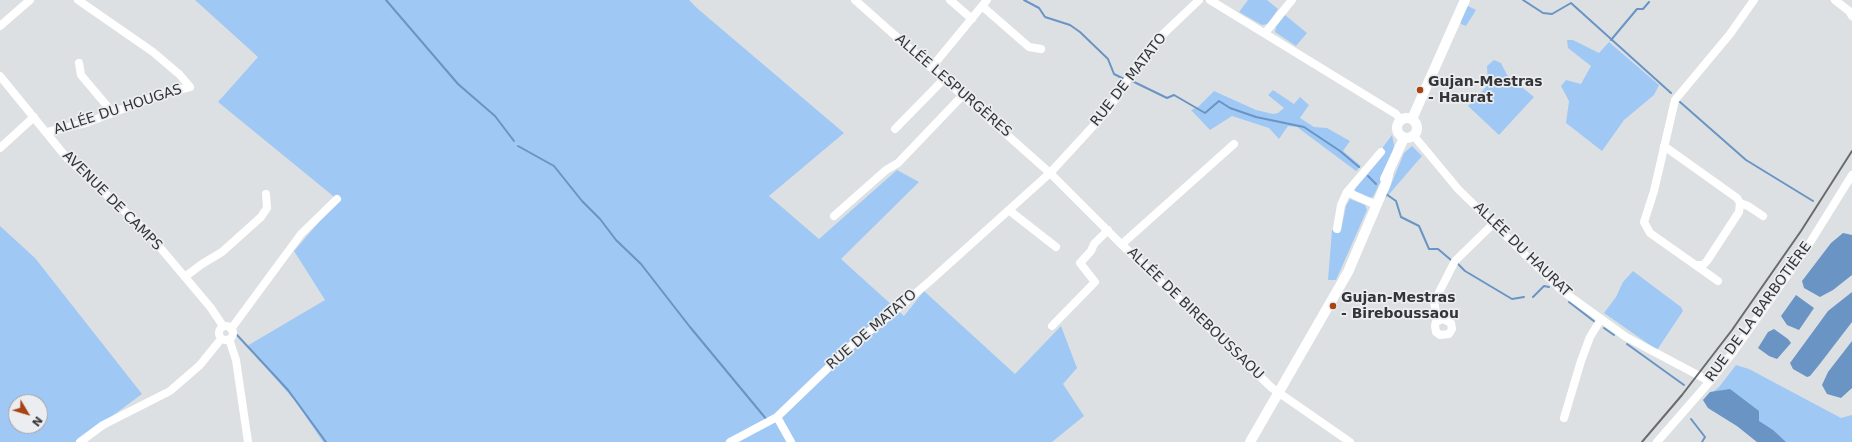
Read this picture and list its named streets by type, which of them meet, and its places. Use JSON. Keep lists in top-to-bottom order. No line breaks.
{"streets":{"street":["RUE DE MATATO","ALLÉE LESPURGÈRES","ALLÉE DU HOUGAS","AVENUE DE CAMPS","ALLÉE DU HAURAT","RUE DE LA BARBOTIÈRE","ALLÉE DE BIREBOUSSAOU"]},"crossings":[["RUE DE MATATO","ALLÉE LESPURGÈRES"],["RUE DE MATATO","ALLÉE DE BIREBOUSSAOU"],["ALLÉE LESPURGÈRES","ALLÉE DE BIREBOUSSAOU"],["ALLÉE DU HOUGAS","AVENUE DE CAMPS"],["ALLÉE DU HAURAT","RUE DE LA BARBOTIÈRE"]],"places":["Gujan-Mestras - Haurat","Gujan-Mestras - Bireboussaou"],"north":"bottom right"}
